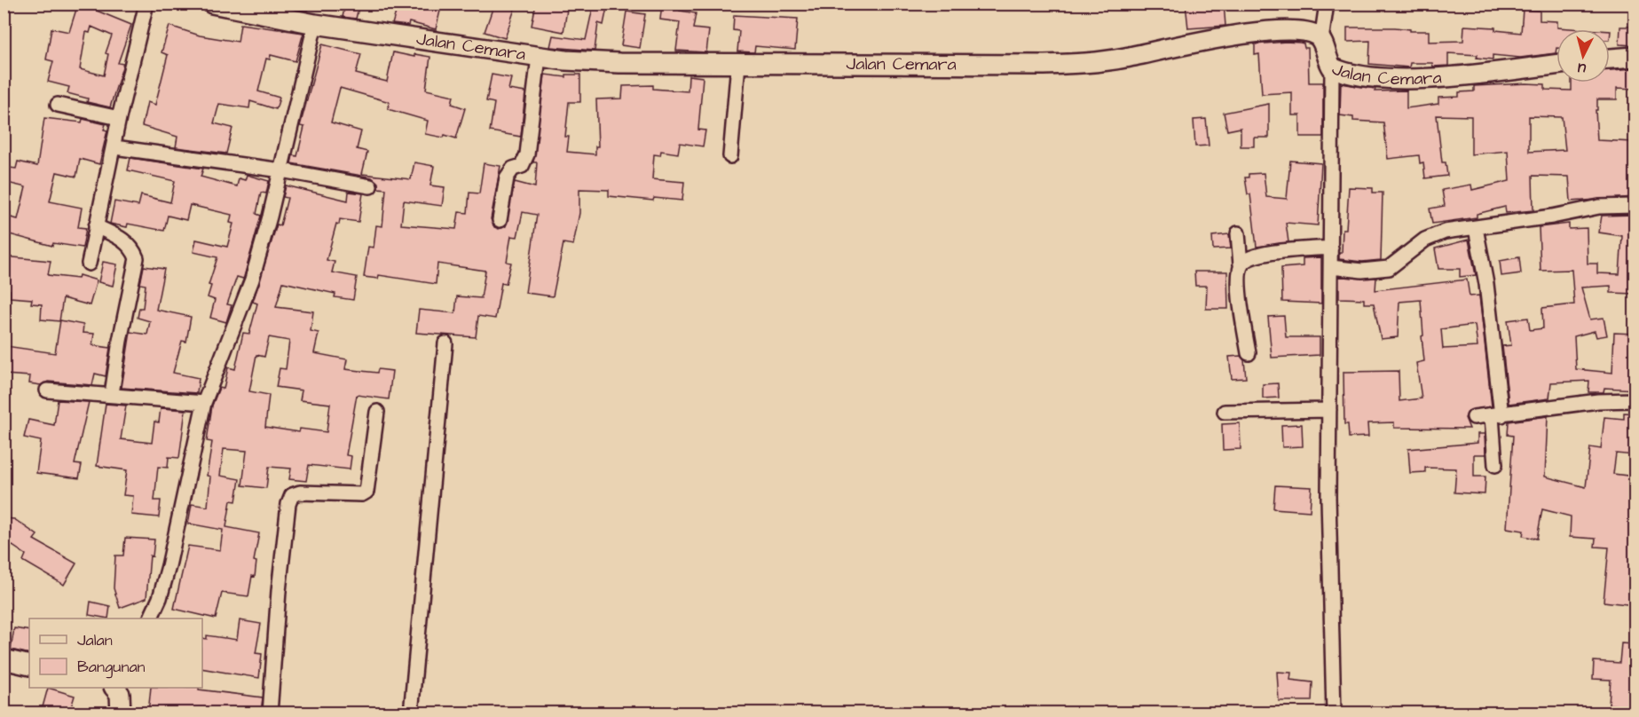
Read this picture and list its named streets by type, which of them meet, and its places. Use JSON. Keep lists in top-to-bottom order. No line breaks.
{"streets":{"street":["Jalan Cemara"]},"legend":["Jalan","Bangunan"],"north":"bottom"}
